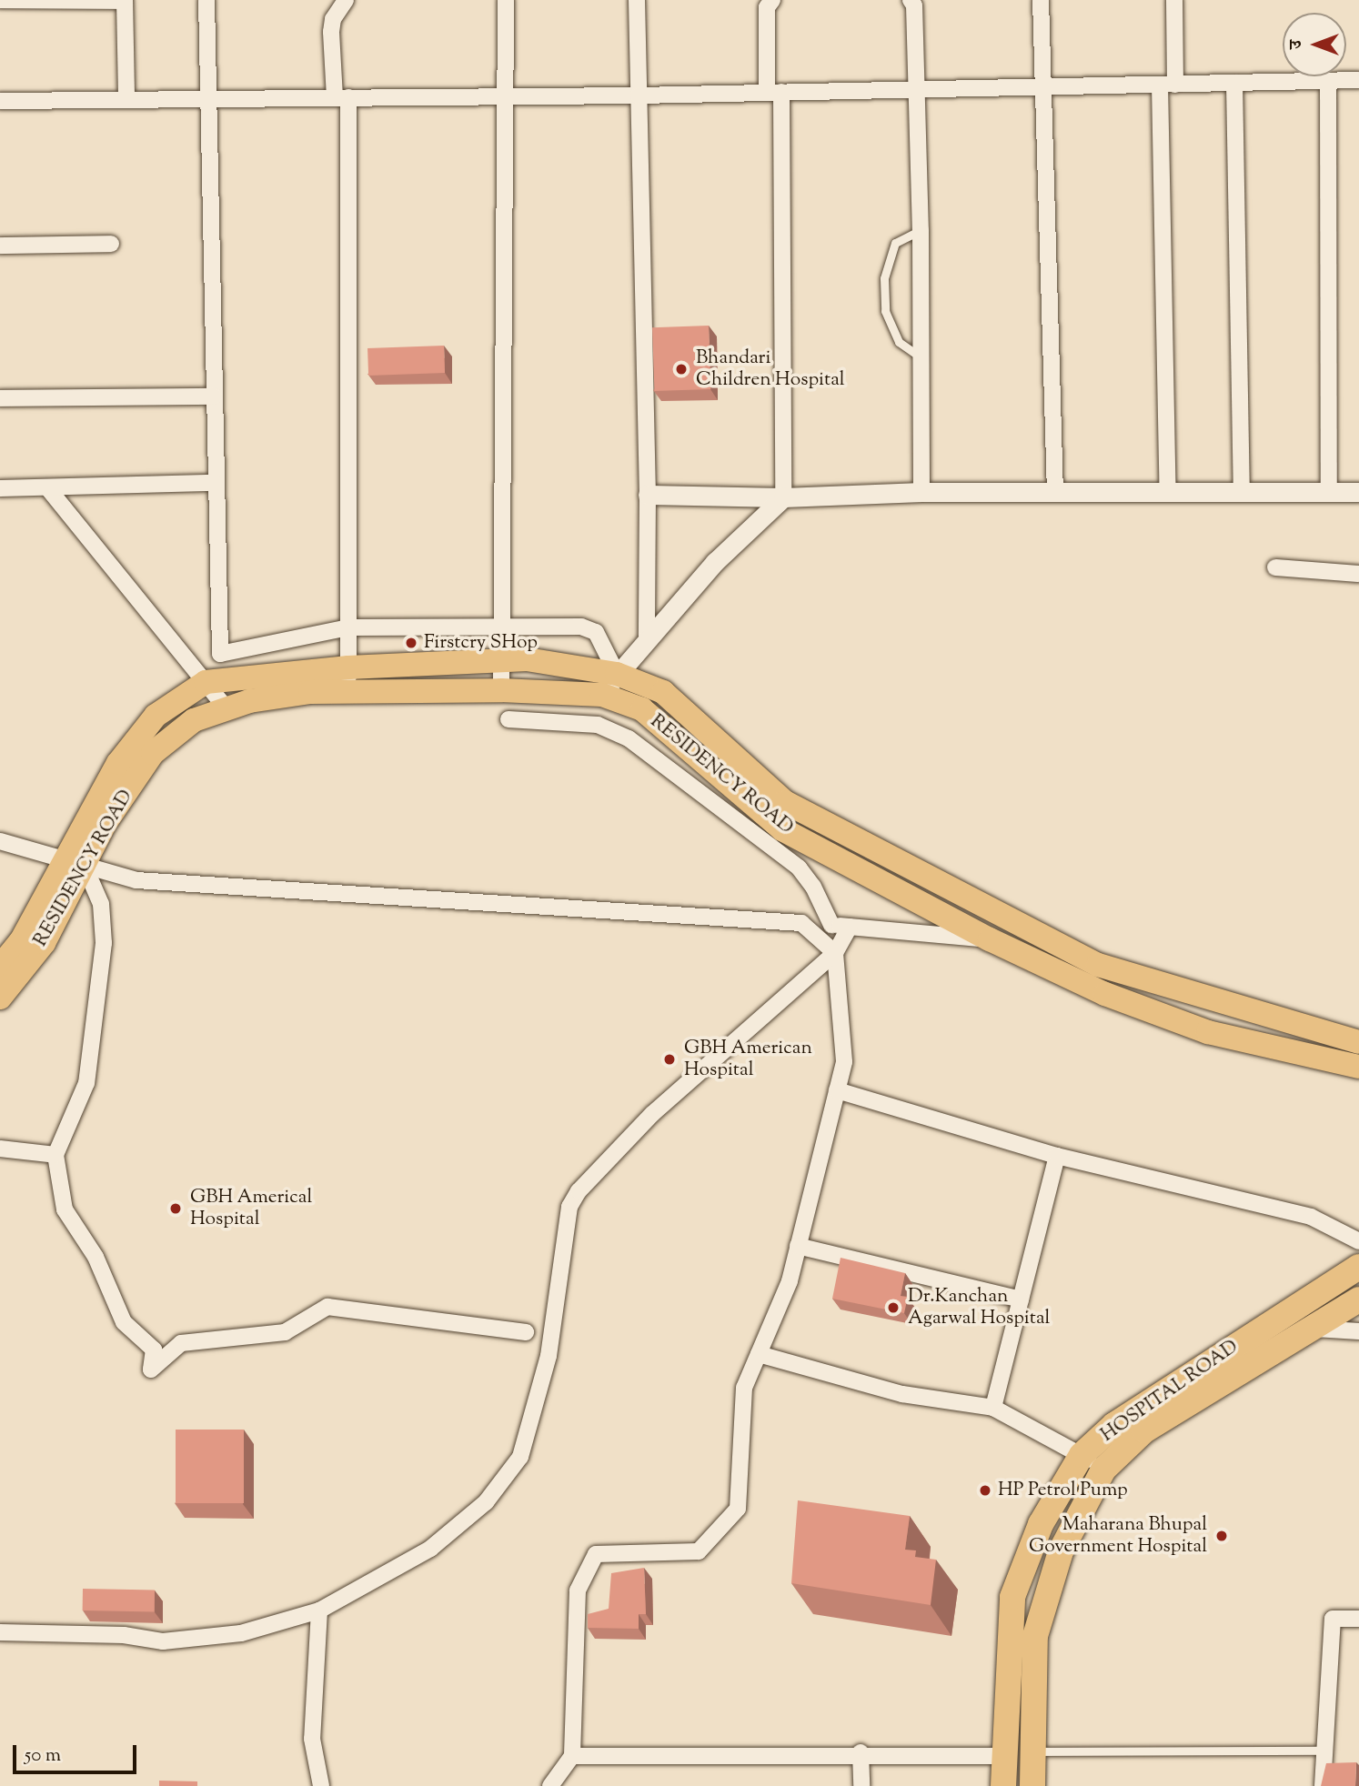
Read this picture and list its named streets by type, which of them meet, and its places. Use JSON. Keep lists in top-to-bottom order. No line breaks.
{"streets":{"highway":["HOSPITAL ROAD"],"main road":["RESIDENCY ROAD"]},"places":["Bhandari Children Hospital","Firstcry SHop","GBH American Hospital","GBH Americal Hospital","Dr.Kanchan Agarwal Hospital","HP Petrol Pump","Maharana Bhupal Government Hospital"],"scale_bar":"50 m","north":"left"}
